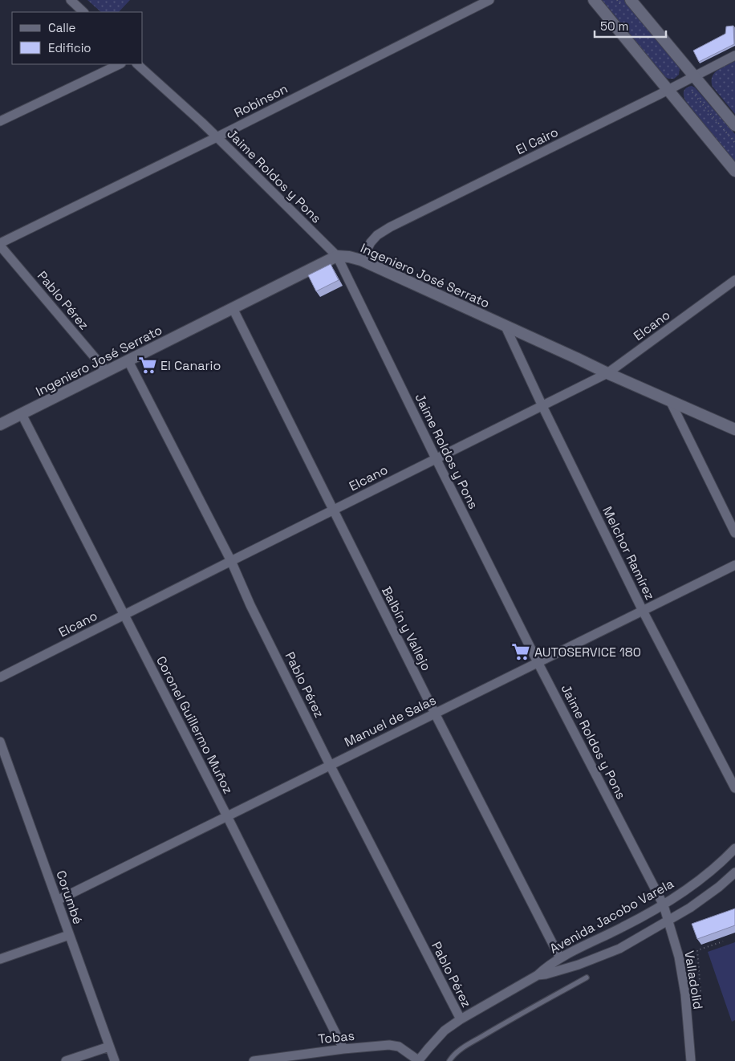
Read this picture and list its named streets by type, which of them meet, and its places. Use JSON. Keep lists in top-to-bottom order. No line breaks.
{"streets":{"street":["Robinson","El Cairo","Jaime Roldos y Pons","Ingeniero José Serrato","Pablo Pérez","Elcano","Melchor Ramírez","Balbín y Vallejo","Manuel de Salas","Coronel Guillermo Muñoz","Corumbé","Avenida Jacobo Varela","Valladolid","Tobas"]},"crossings":[["Robinson","Jaime Roldos y Pons"],["Robinson","Pablo Pérez"],["El Cairo","Ingeniero José Serrato"],["Jaime Roldos y Pons","Ingeniero José Serrato"],["Jaime Roldos y Pons","Elcano"],["Jaime Roldos y Pons","Manuel de Salas"],["Jaime Roldos y Pons","Avenida Jacobo Varela"],["Jaime Roldos y Pons","Valladolid"],["Ingeniero José Serrato","Pablo Pérez"],["Ingeniero José Serrato","Elcano"],["Ingeniero José Serrato","Melchor Ramírez"],["Ingeniero José Serrato","Balbín y Vallejo"],["Ingeniero José Serrato","Coronel Guillermo Muñoz"],["Pablo Pérez","Elcano"],["Pablo Pérez","Manuel de Salas"],["Pablo Pérez","Avenida Jacobo Varela"],["Elcano","Melchor Ramírez"],["Elcano","Balbín y Vallejo"],["Elcano","Coronel Guillermo Muñoz"],["Melchor Ramírez","Manuel de Salas"],["Balbín y Vallejo","Manuel de Salas"],["Balbín y Vallejo","Avenida Jacobo Varela"],["Manuel de Salas","Coronel Guillermo Muñoz"],["Manuel de Salas","Corumbé"],["Coronel Guillermo Muñoz","Tobas"],["Avenida Jacobo Varela","Valladolid"],["Avenida Jacobo Varela","Tobas"]],"places":{"supermarket":["El Canario","AUTOSERVICE 180"]},"legend":["Calle","Edificio"],"scale_bar":"50 m"}
